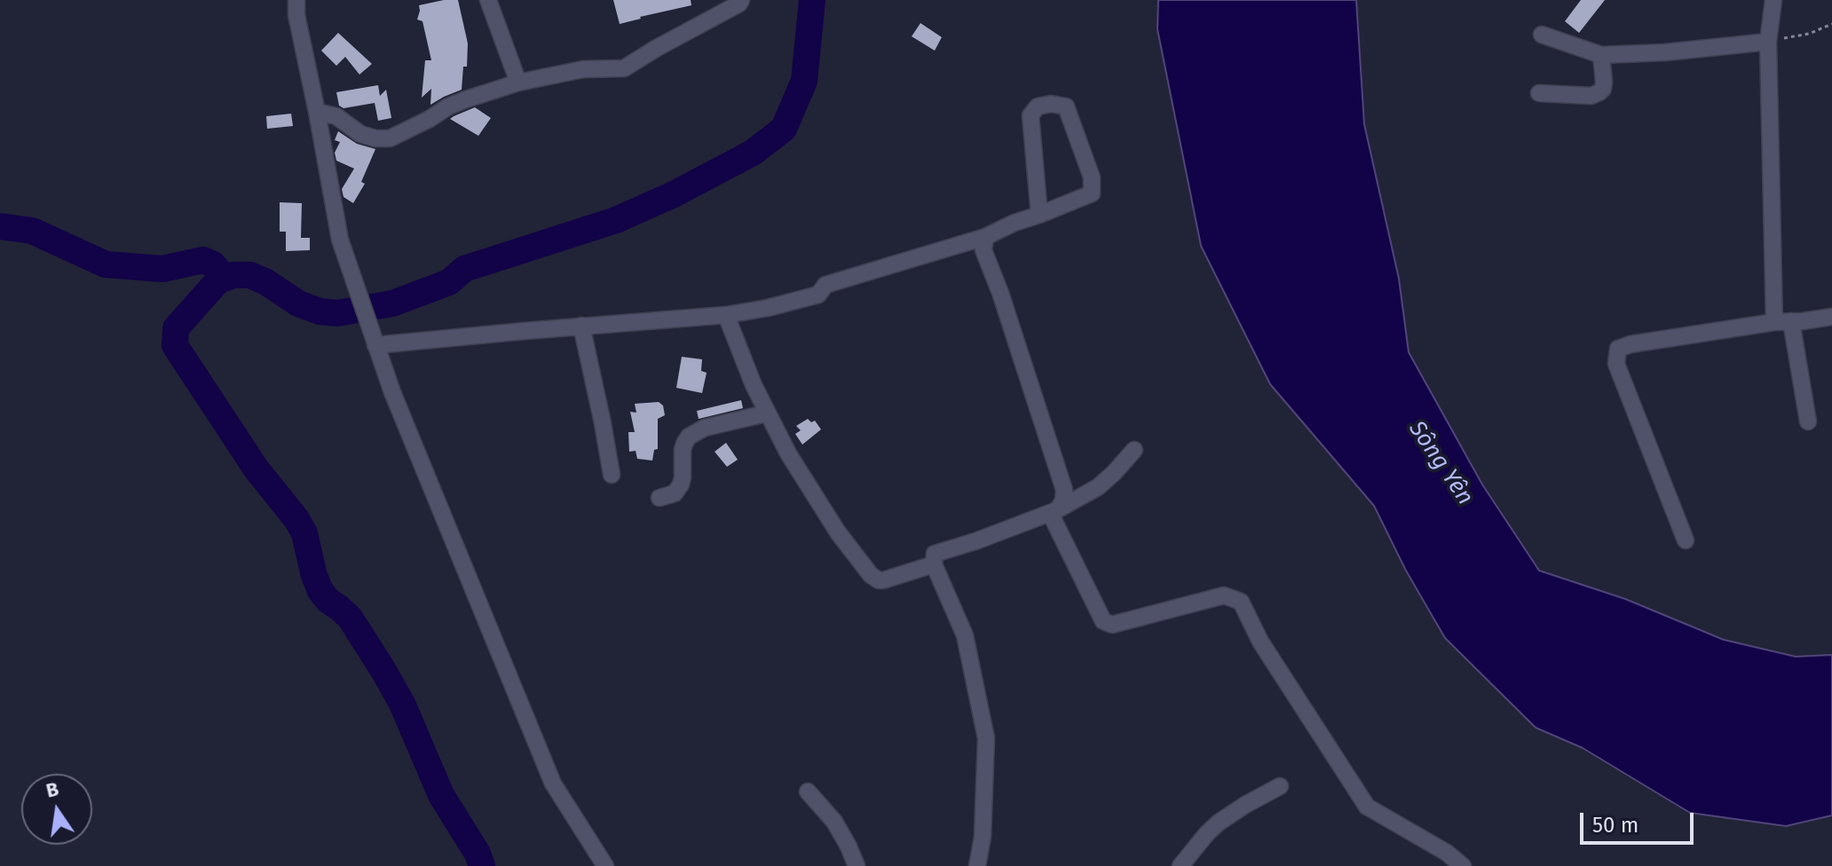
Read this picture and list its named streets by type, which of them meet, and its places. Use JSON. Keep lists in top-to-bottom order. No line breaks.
{"water":["Sông Yên"],"scale_bar":"50 m","north":"top"}
